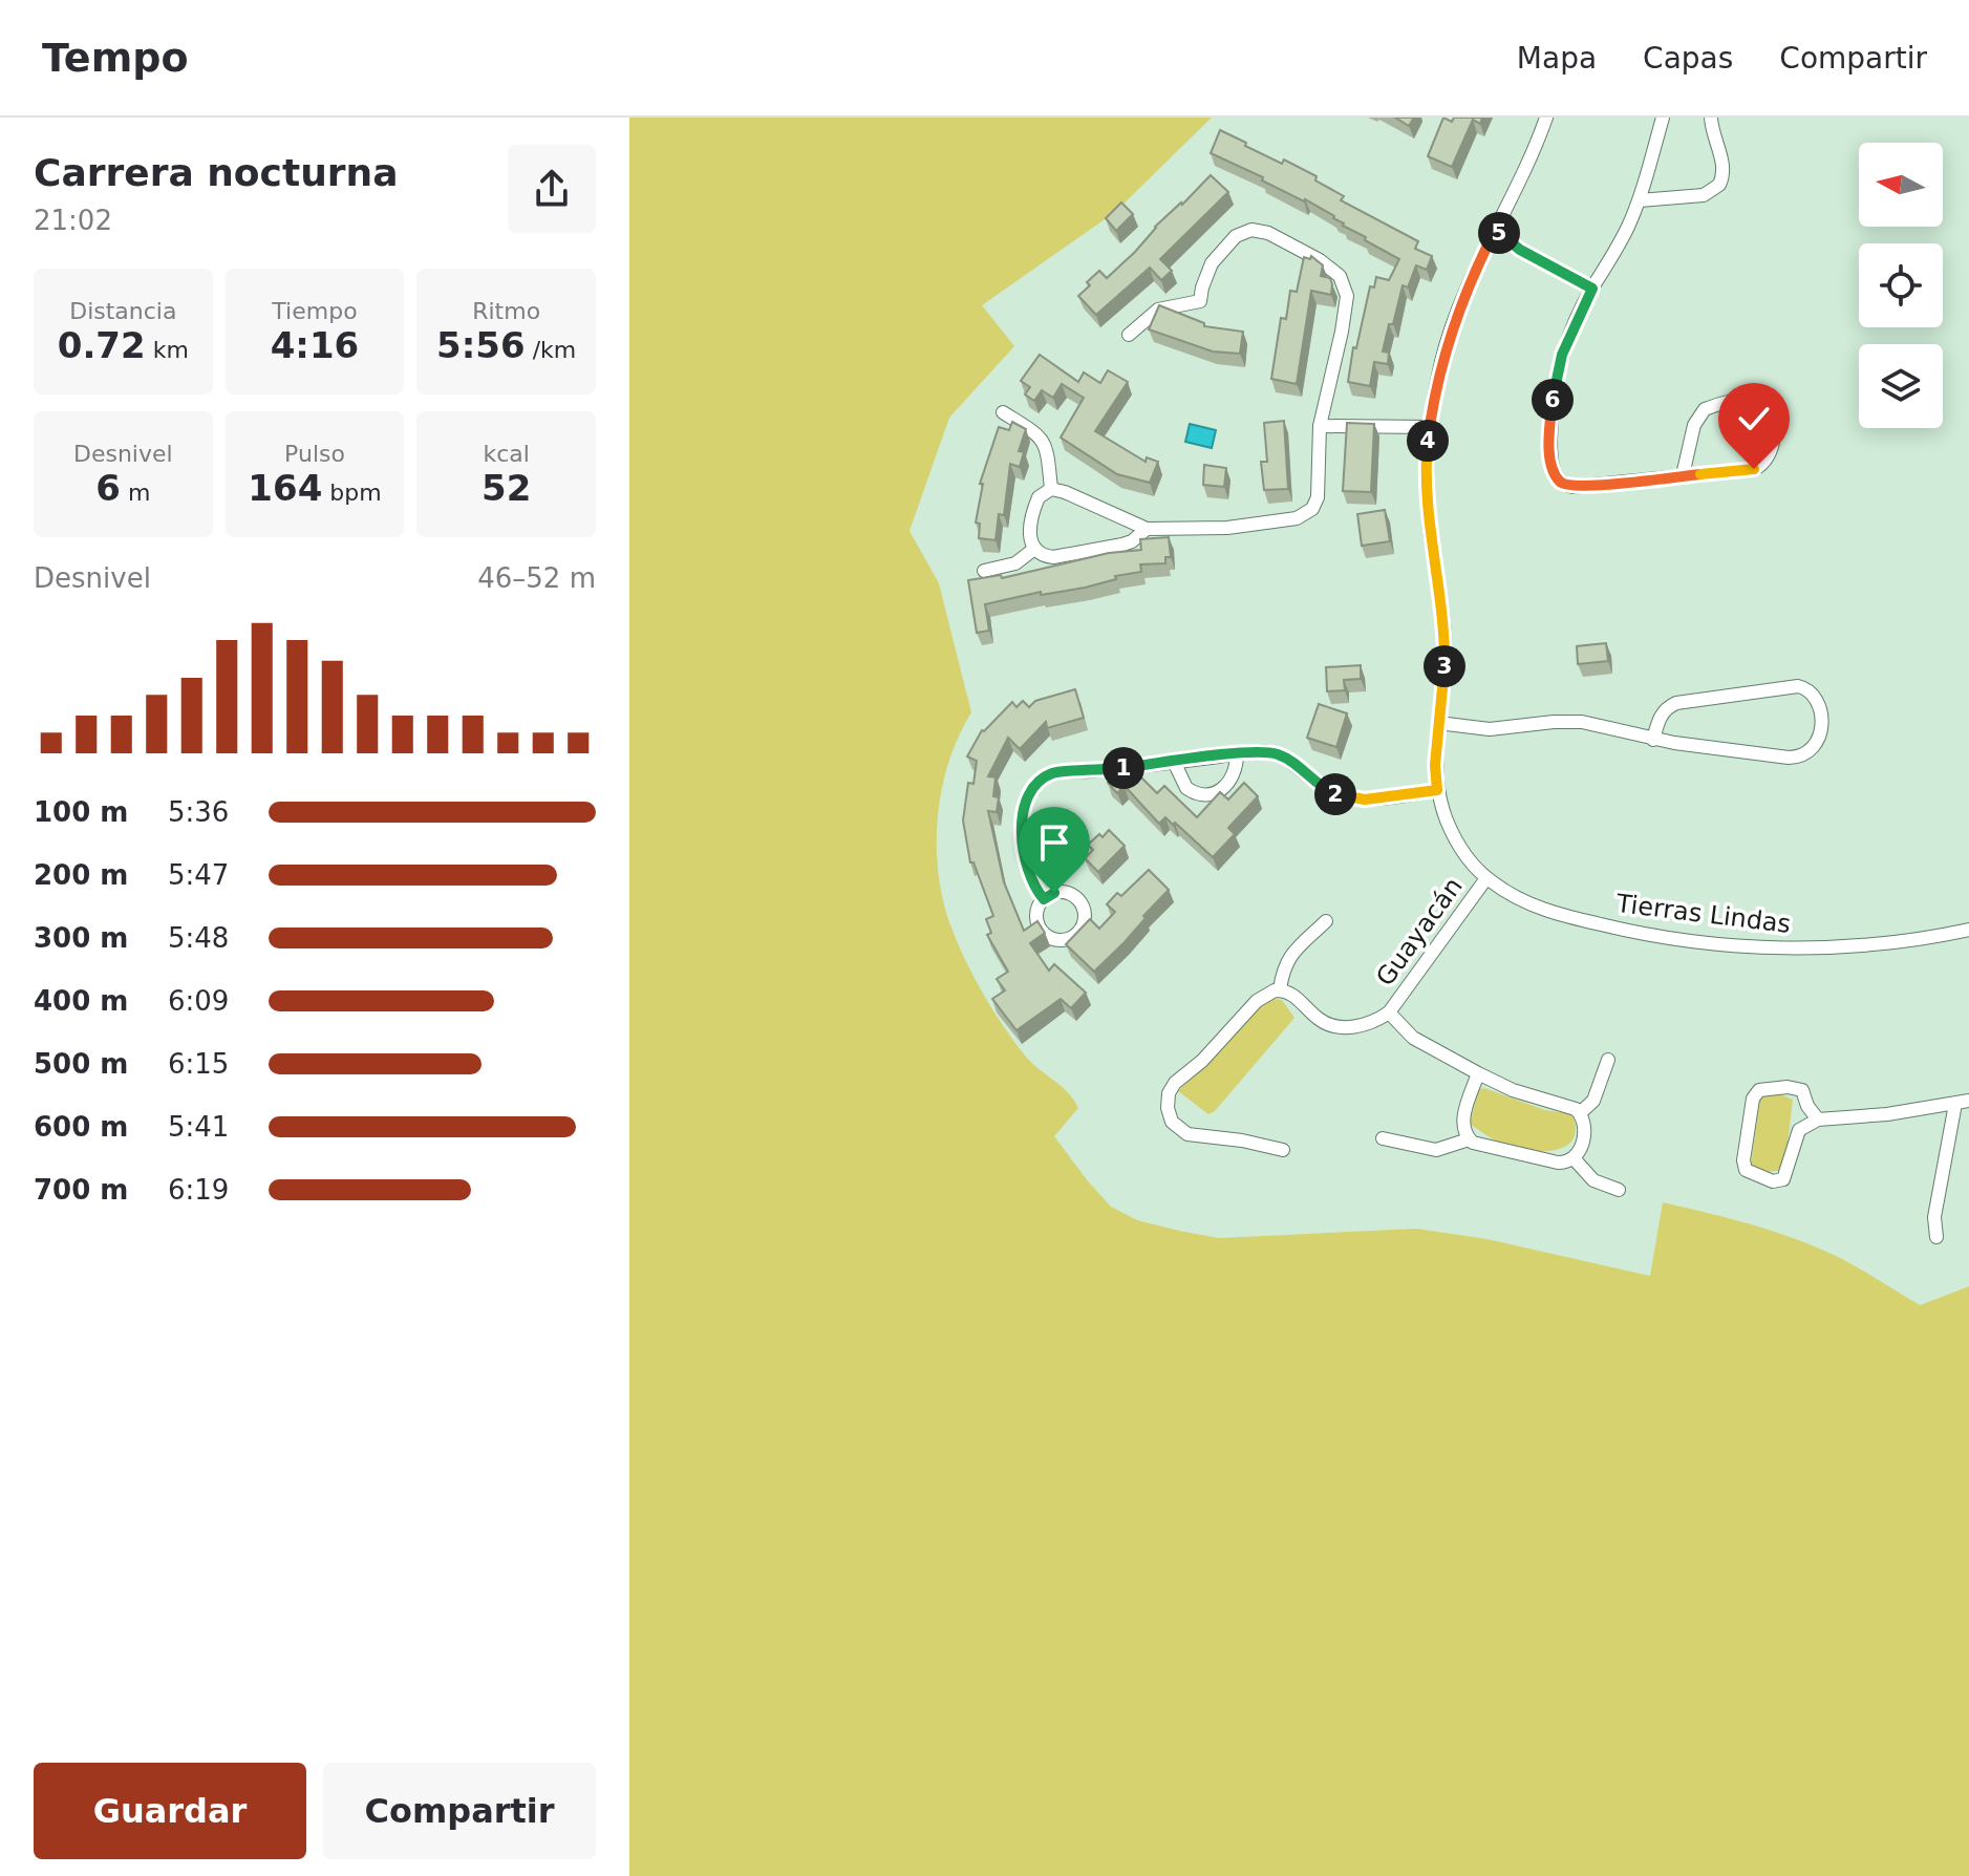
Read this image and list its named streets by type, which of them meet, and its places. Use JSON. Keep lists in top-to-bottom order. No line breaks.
{"streets":{"street":["Tierras Lindas","Guayacán"]},"crossings":[["Tierras Lindas","Guayacán"]],"north":"left","page":{"header":"Tempo","nav":["Mapa","Capas","Compartir"],"heading":["Carrera nocturna","21:02"],"pins":["5","6","4","3","1","2"],"stats":[["Distancia","0.72 km"],["Tiempo","4:16"],["Ritmo","5:56 /km"],["Desnivel","6 m"],["Pulso","164 bpm"],["kcal","52"]],"chart":["Desnivel","46–52 m"],"list":[{"name":"100 m","note":"5:36"},{"name":"200 m","note":"5:47"},{"name":"300 m","note":"5:48"},{"name":"400 m","note":"6:09"},{"name":"500 m","note":"6:15"},{"name":"600 m","note":"5:41"},{"name":"700 m","note":"6:19"}],"buttons":["Guardar","Compartir"]}}
